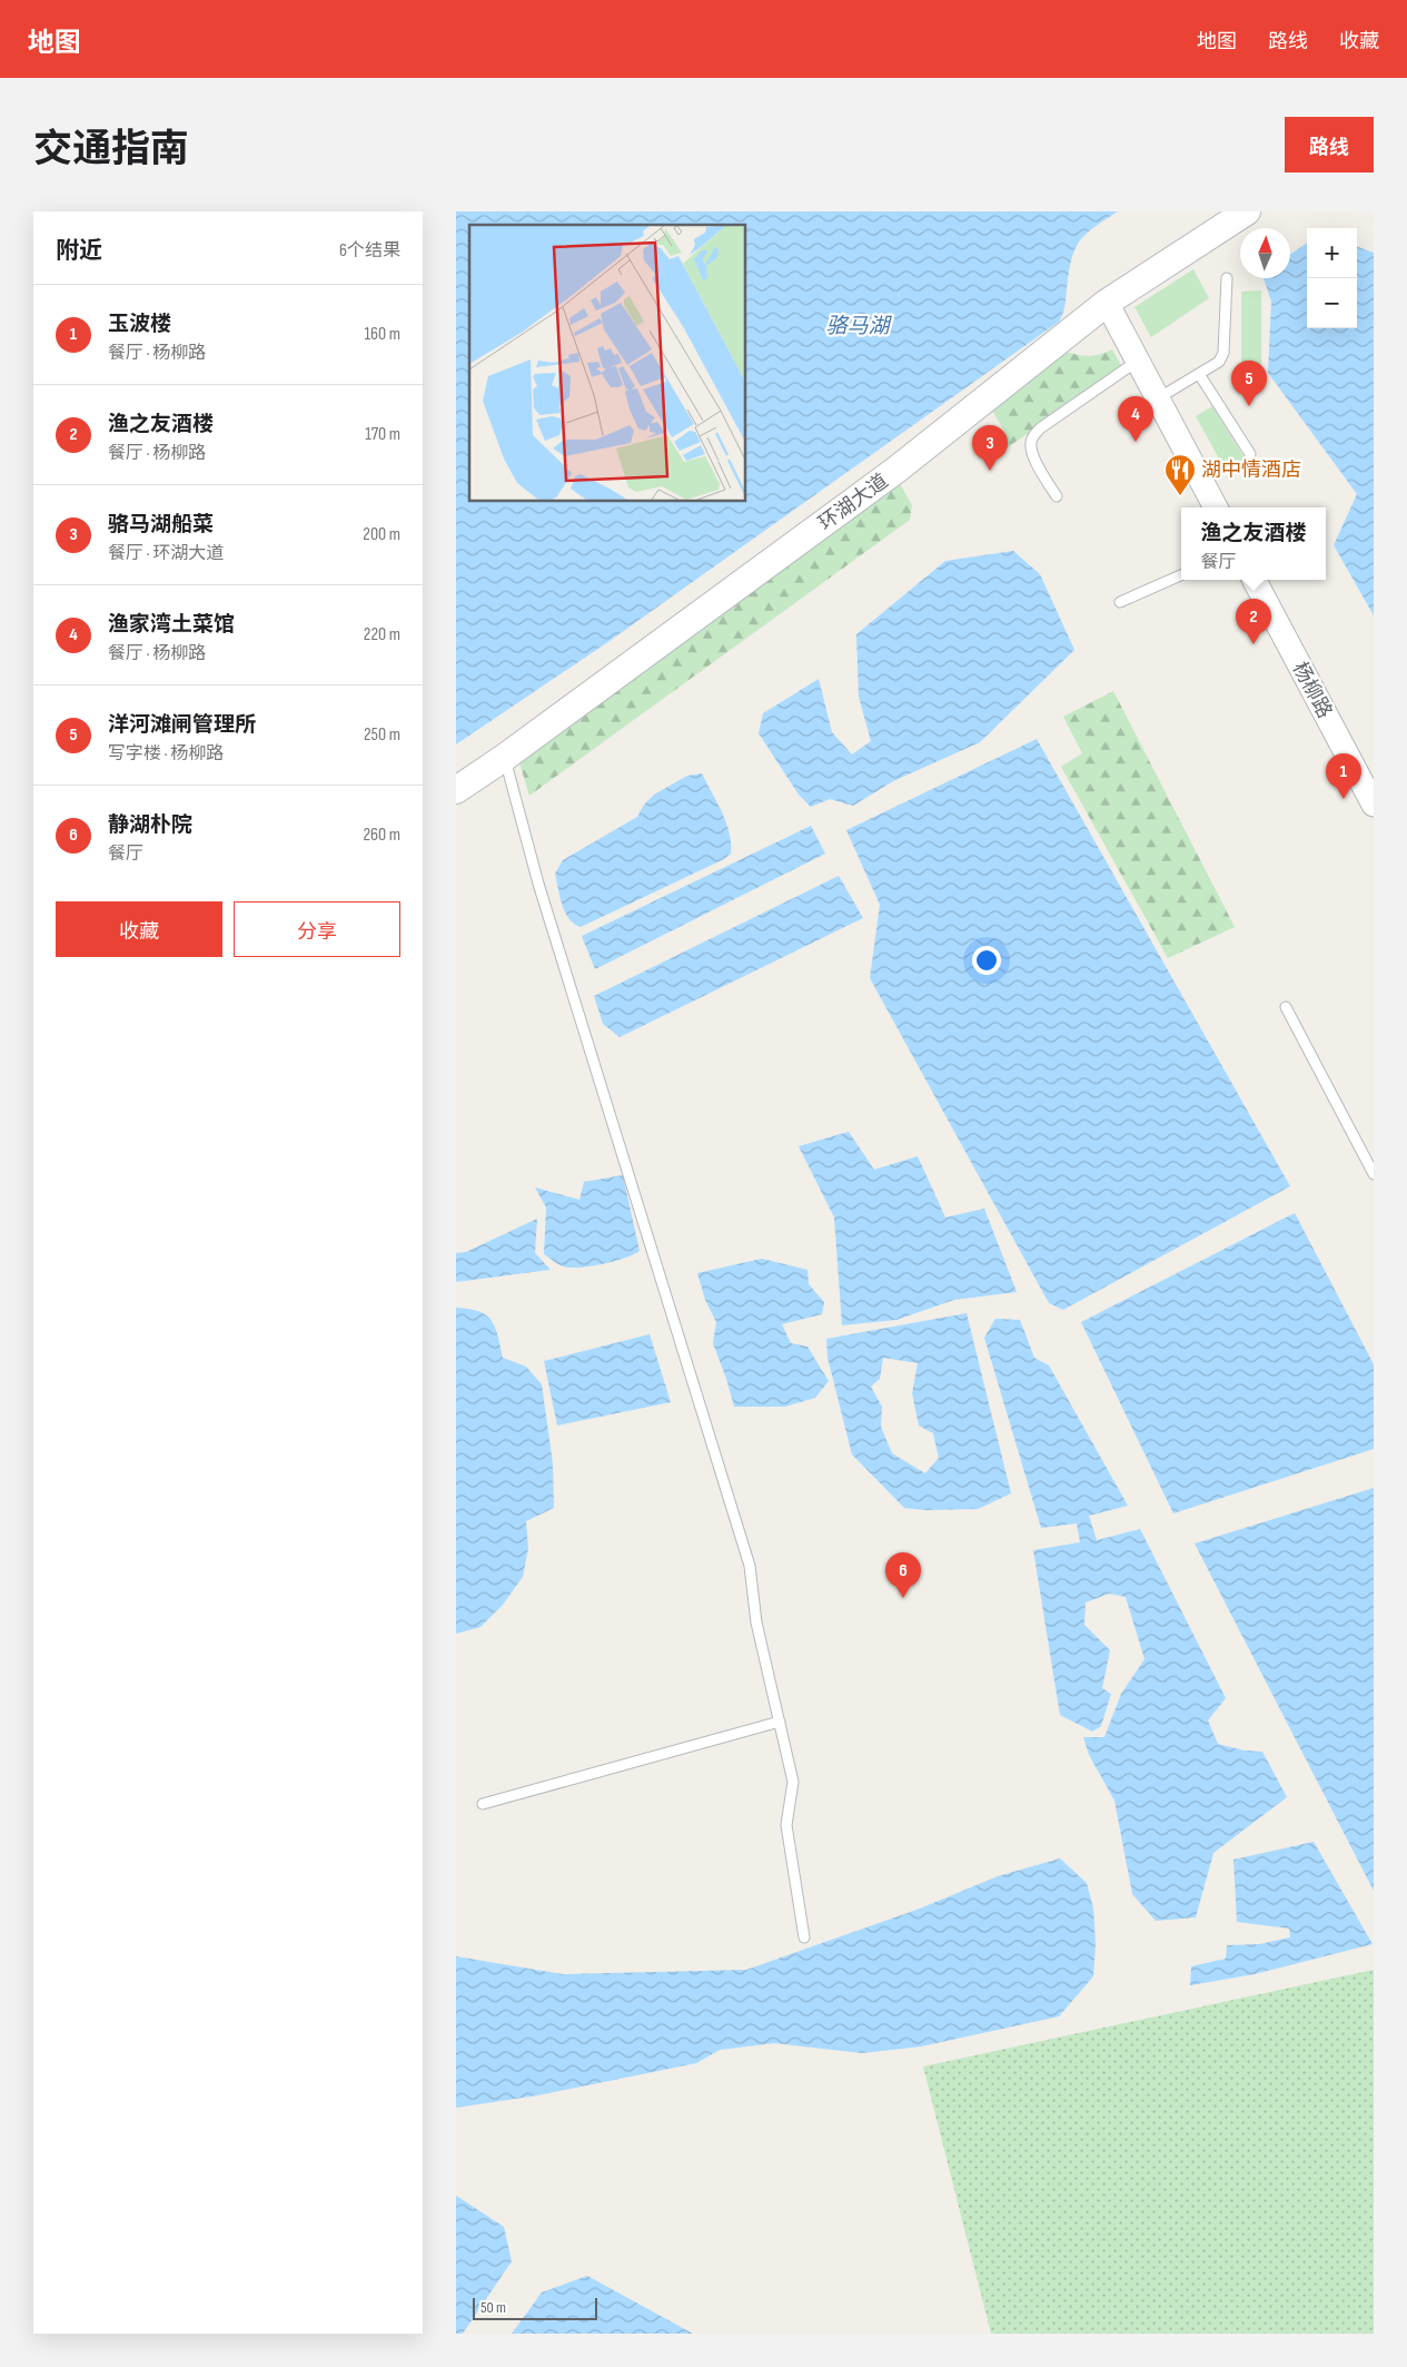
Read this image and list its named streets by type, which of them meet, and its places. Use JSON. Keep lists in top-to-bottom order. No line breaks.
{"streets":{"main road":["环湖大道"],"street":["杨柳路"]},"water":["骆马湖"],"places":{"restaurant":["湖中情酒店"]},"scale_bar":"50 m","north":"top","page":{"header":"地图","nav":["地图","路线","收藏"],"title":"交通指南","buttons":["路线",["收藏","分享"]],"heading":["附近","6个结果"],"map_buttons":["+","−"],"list":[{"mark":"1","name":"玉波楼","note":"餐厅 · 杨柳路","value":"160 m"},{"mark":"2","name":"渔之友酒楼","note":"餐厅 · 杨柳路","value":"170 m"},{"mark":"3","name":"骆马湖船菜","note":"餐厅 · 环湖大道","value":"200 m"},{"mark":"4","name":"渔家湾土菜馆","note":"餐厅 · 杨柳路","value":"220 m"},{"mark":"5","name":"洋河滩闸管理所","note":"写字楼 · 杨柳路","value":"250 m"},{"mark":"6","name":"静湖朴院","note":"餐厅","value":"260 m"}],"pins":["5","4","3","2","1","6"],"popup":["渔之友酒楼","餐厅"],"scale":"50 m"}}
